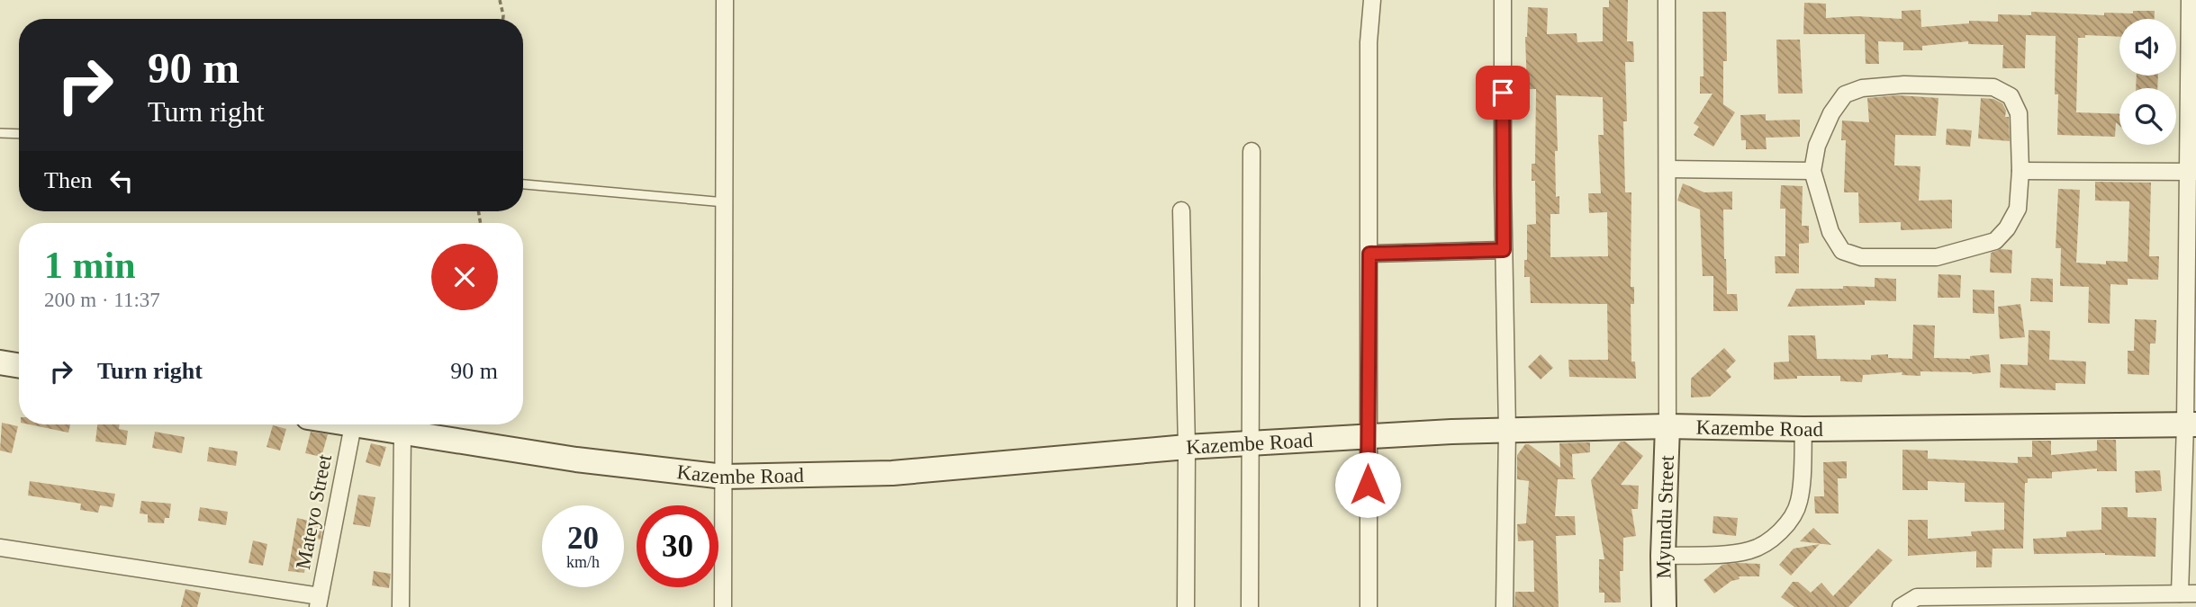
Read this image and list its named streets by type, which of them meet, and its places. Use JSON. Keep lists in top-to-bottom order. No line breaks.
{"streets":{"main road":["Kazembe Road","Myundu Street"],"street":["Mateyo Street"]},"crossings":[["Kazembe Road","Mateyo Street"],["Kazembe Road","Myundu Street"]],"page":{"turn":["90 m","Turn right"],"then":"Then","heading":["1 min","200 m · 11:37"],"list":[{"name":"Turn right","value":"90 m"}],"speed":"20 km/h","limit":"30"}}
